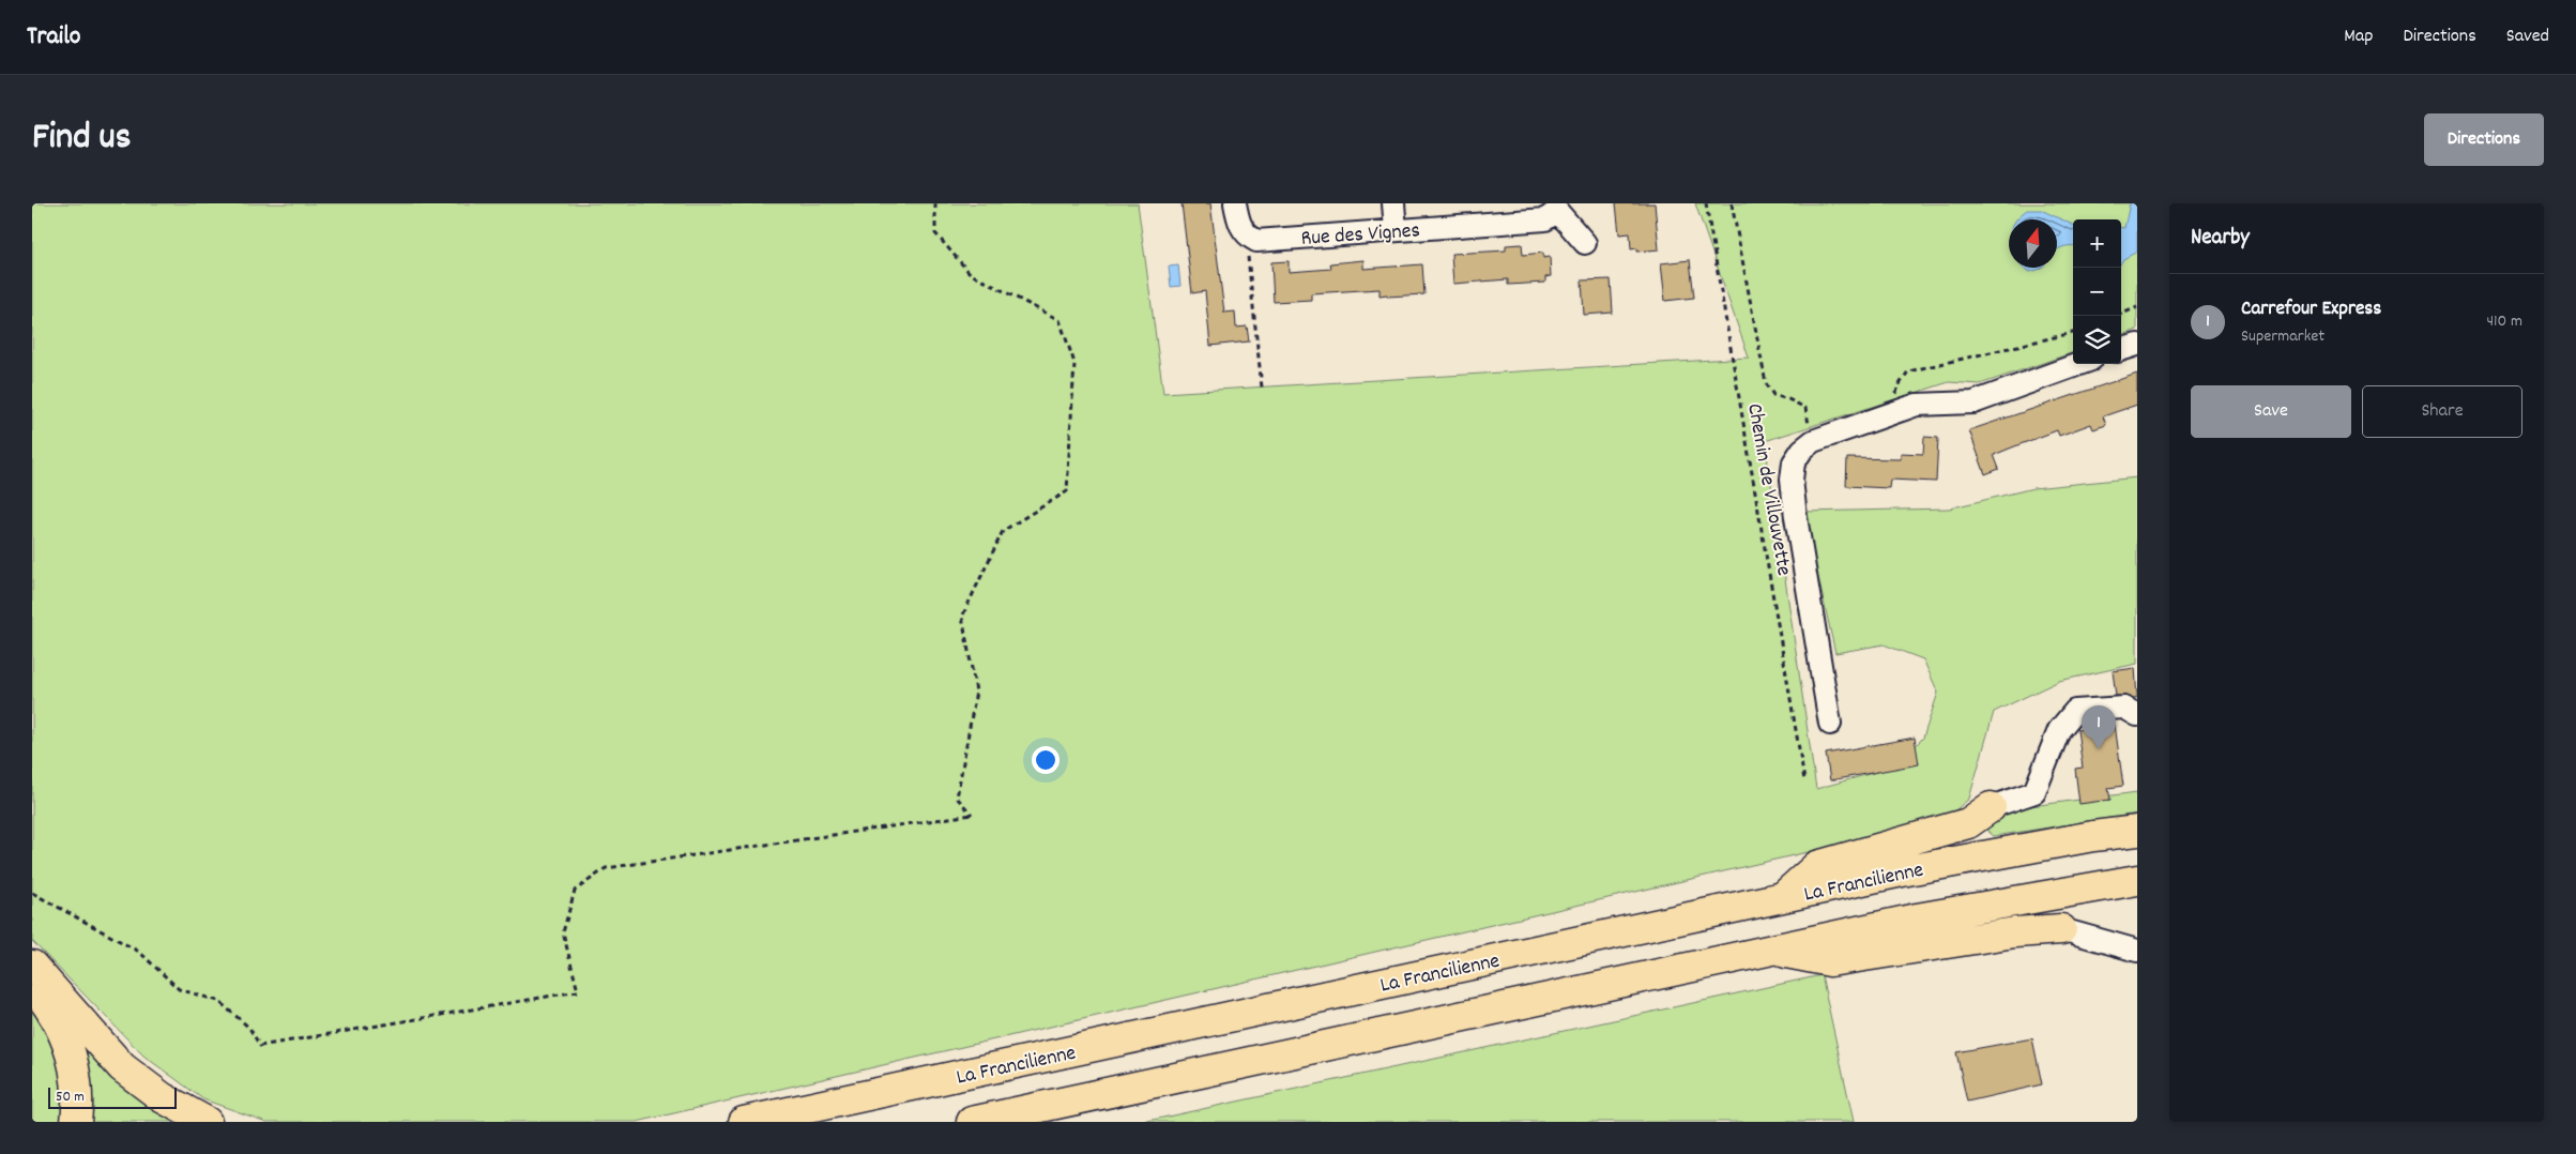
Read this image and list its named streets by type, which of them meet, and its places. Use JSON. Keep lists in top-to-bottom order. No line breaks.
{"streets":{"highway":["La Francilienne"],"street":["Rue des Vignes"],"path":["Chemin de Villouvette"]},"scale_bar":"50 m","north":"top","page":{"header":"Trailo","nav":["Map","Directions","Saved"],"title":"Find us","buttons":["Directions",["Save","Share"]],"heading":"Nearby","map_buttons":["+","−"],"list":[{"mark":"1","name":"Carrefour Express","note":"Supermarket","value":"410 m"}],"pins":"1","scale":"50 m"}}
